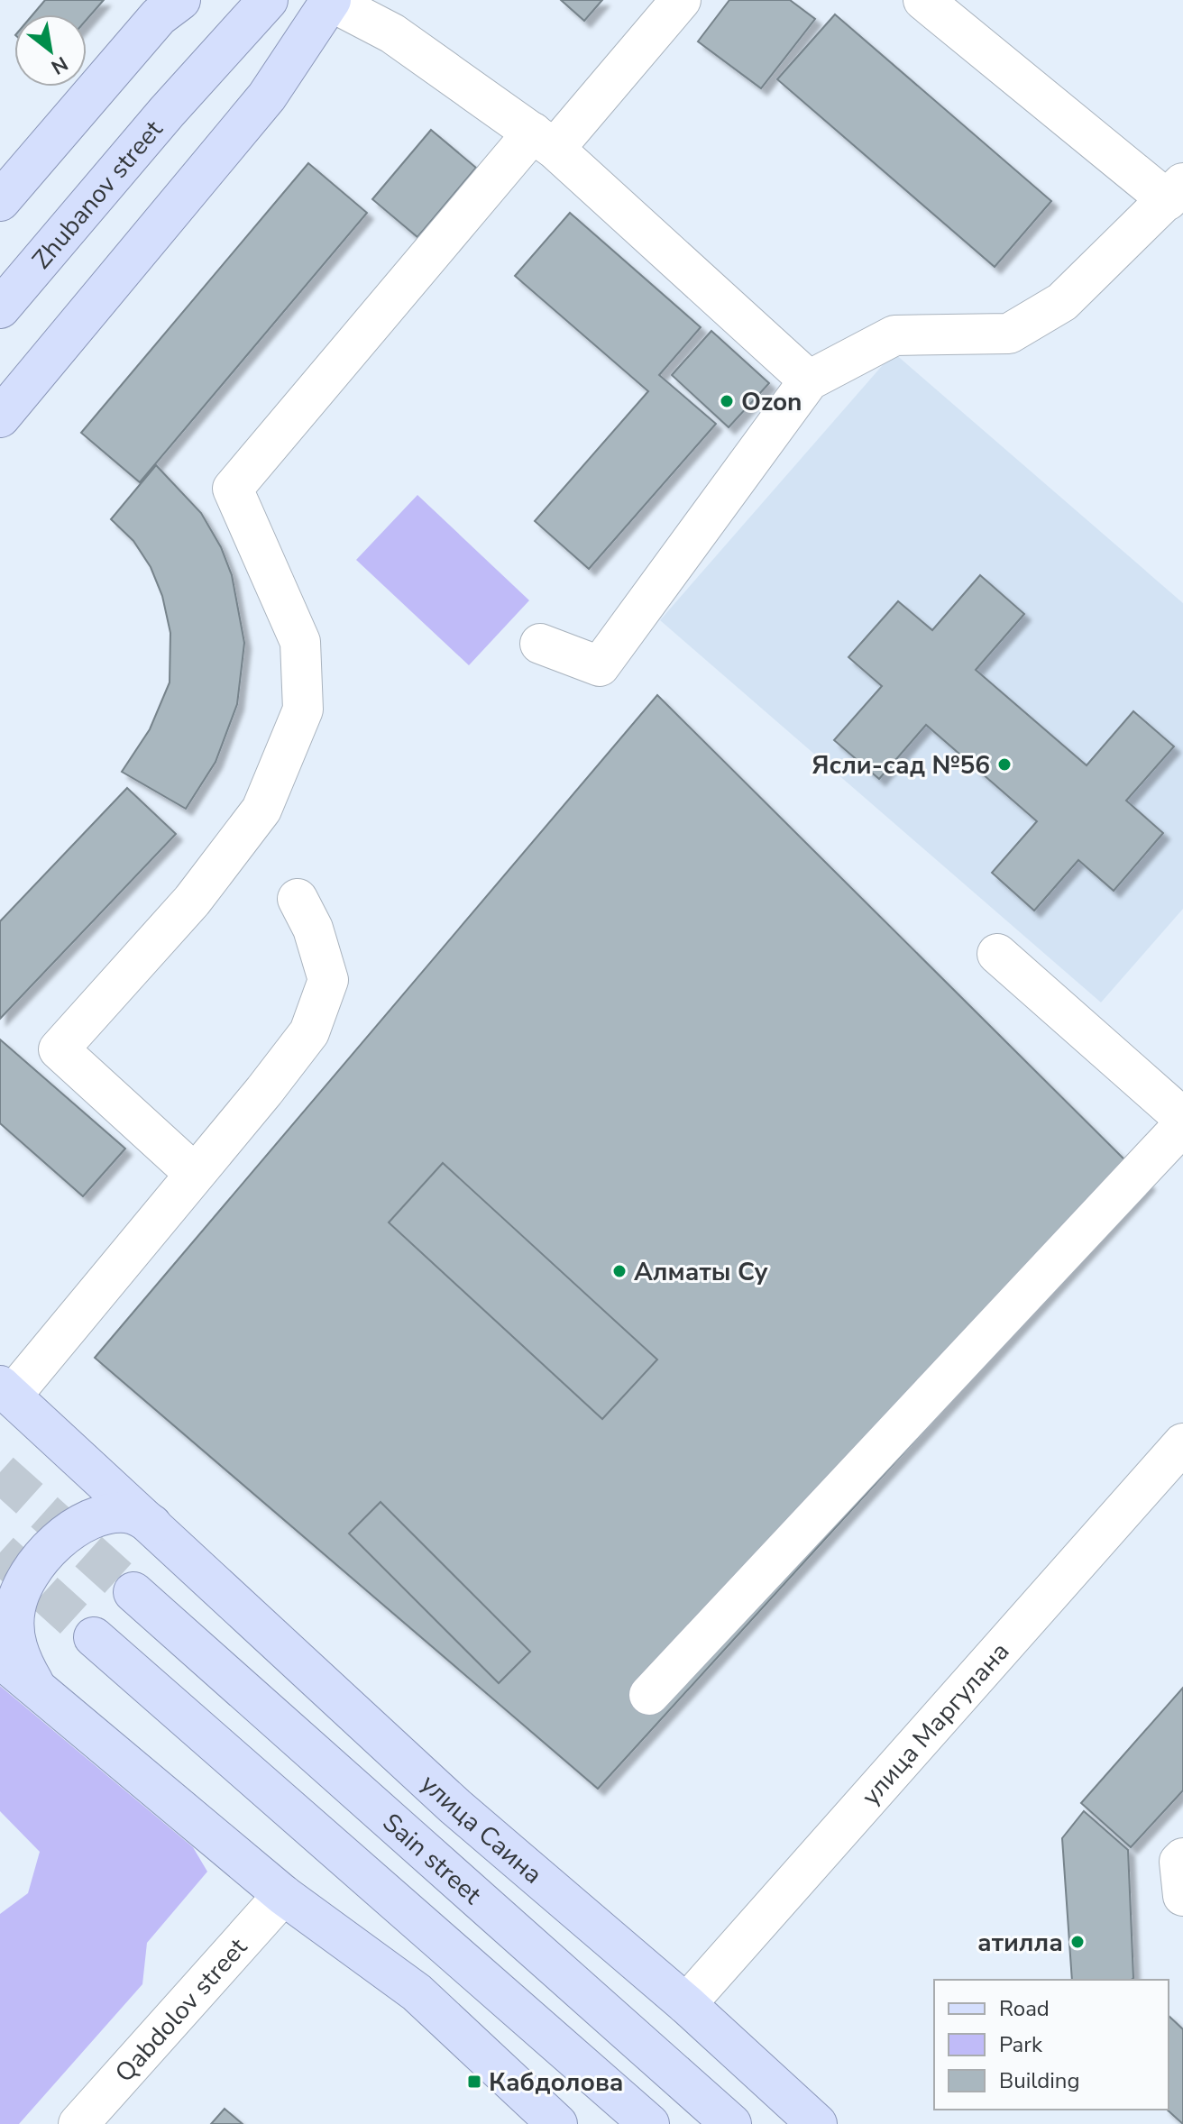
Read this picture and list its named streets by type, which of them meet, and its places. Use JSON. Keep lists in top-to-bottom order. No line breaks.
{"streets":{"main road":["Zhubanov street","улица Саина","Sain street"],"street":["улица Маргулана","Qabdolov street"]},"crossings":[["улица Маргулана","улица Саина"]],"places":{"other":["Ozon","Ясли-сад №56","Алматы Су","атилла"],"transit":["Кабдолова"]},"legend":["Road","Park","Building"],"north":"bottom right"}
